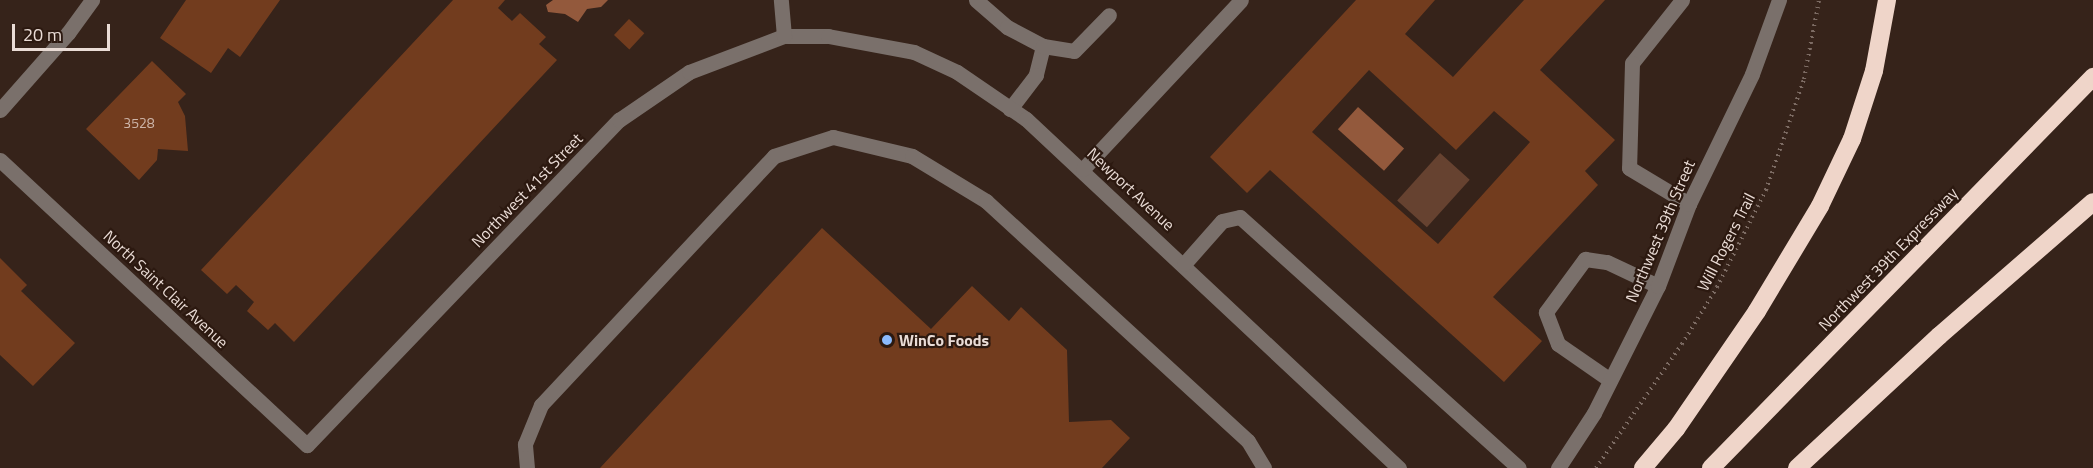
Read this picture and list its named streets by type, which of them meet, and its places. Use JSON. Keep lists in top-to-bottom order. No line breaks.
{"streets":{"highway":["Northwest 39th Expressway"],"street":["Newport Avenue","Northwest 41st Street","Northwest 39th Street","North Saint Clair Avenue"],"path":["Will Rogers Trail"]},"crossings":[["Newport Avenue","Northwest 41st Street"],["Northwest 41st Street","North Saint Clair Avenue"]],"places":["WinCo Foods"],"house_numbers":["3528"],"scale_bar":"20 m"}
